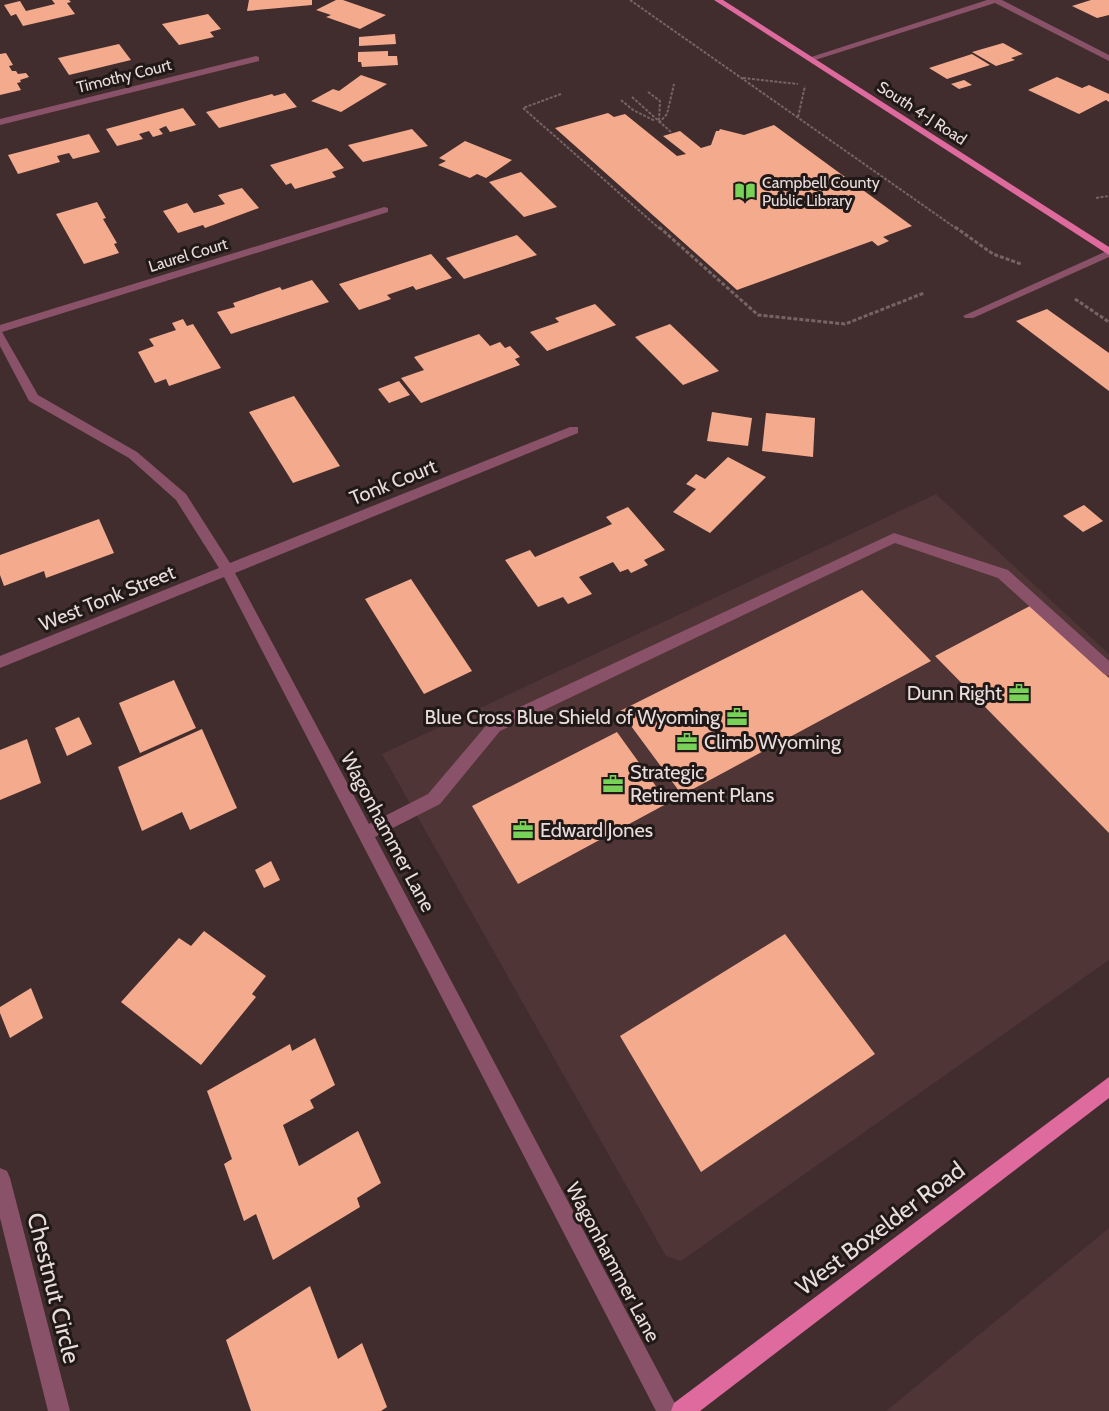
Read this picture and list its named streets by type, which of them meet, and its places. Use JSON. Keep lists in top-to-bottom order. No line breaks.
{"streets":{"main road":["South 4-J Road","West Boxelder Road"],"street":["Timothy Court","Laurel Court","Tonk Court","West Tonk Street","Wagonhammer Lane","Chestnut Circle"]},"crossings":[["Tonk Court","West Tonk Street"],["Tonk Court","Wagonhammer Lane"],["West Tonk Street","Wagonhammer Lane"]],"places":{"library":["Campbell County Public Library"],"office":["Dunn Right","Blue Cross Blue Shield of Wyoming","Climb Wyoming","Strategic Retirement Plans","Edward Jones"]}}
